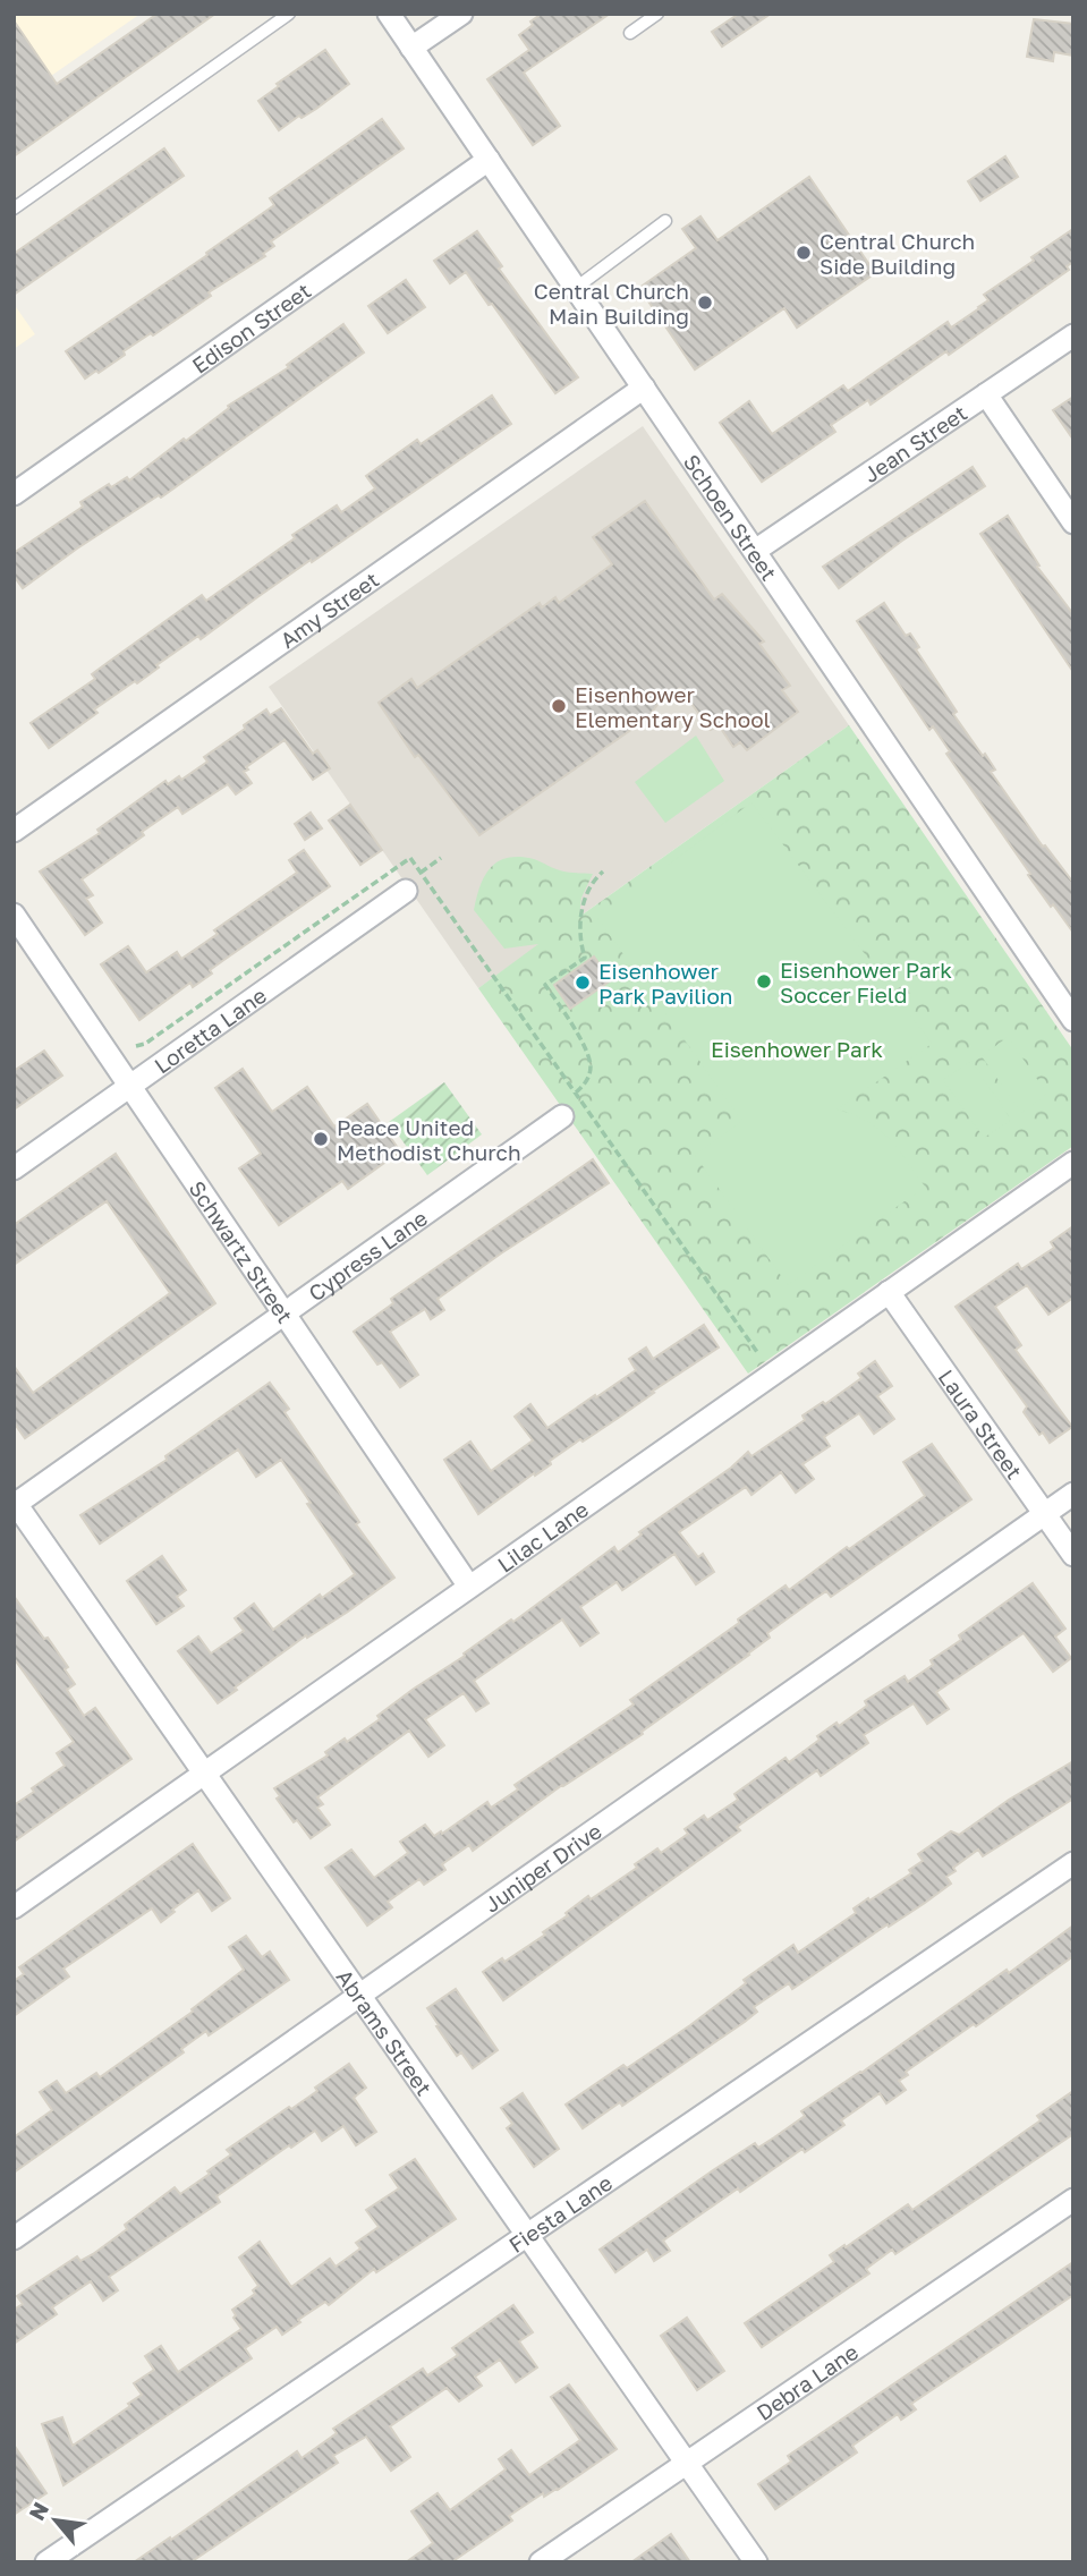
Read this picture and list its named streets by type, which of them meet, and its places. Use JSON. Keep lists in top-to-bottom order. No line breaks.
{"streets":{"street":["Edison Street","Jean Street","Schoen Street","Amy Street","Loretta Lane","Schwartz Street","Cypress Lane","Laura Street","Lilac Lane","Juniper Drive","Abrams Street","Fiesta Lane","Debra Lane"]},"crossings":[["Edison Street","Schoen Street"],["Jean Street","Schoen Street"],["Schoen Street","Amy Street"],["Loretta Lane","Schwartz Street"],["Schwartz Street","Cypress Lane"],["Schwartz Street","Lilac Lane"],["Cypress Lane","Abrams Street"],["Laura Street","Lilac Lane"],["Laura Street","Juniper Drive"],["Lilac Lane","Abrams Street"],["Juniper Drive","Abrams Street"],["Abrams Street","Fiesta Lane"],["Abrams Street","Debra Lane"]],"parks":["Eisenhower Park"],"places":["Central Church Side Building","Central Church Main Building","Eisenhower Elementary School","Eisenhower Park Soccer Field","Eisenhower Park Pavilion","Peace United Methodist Church"],"north":"top left"}
